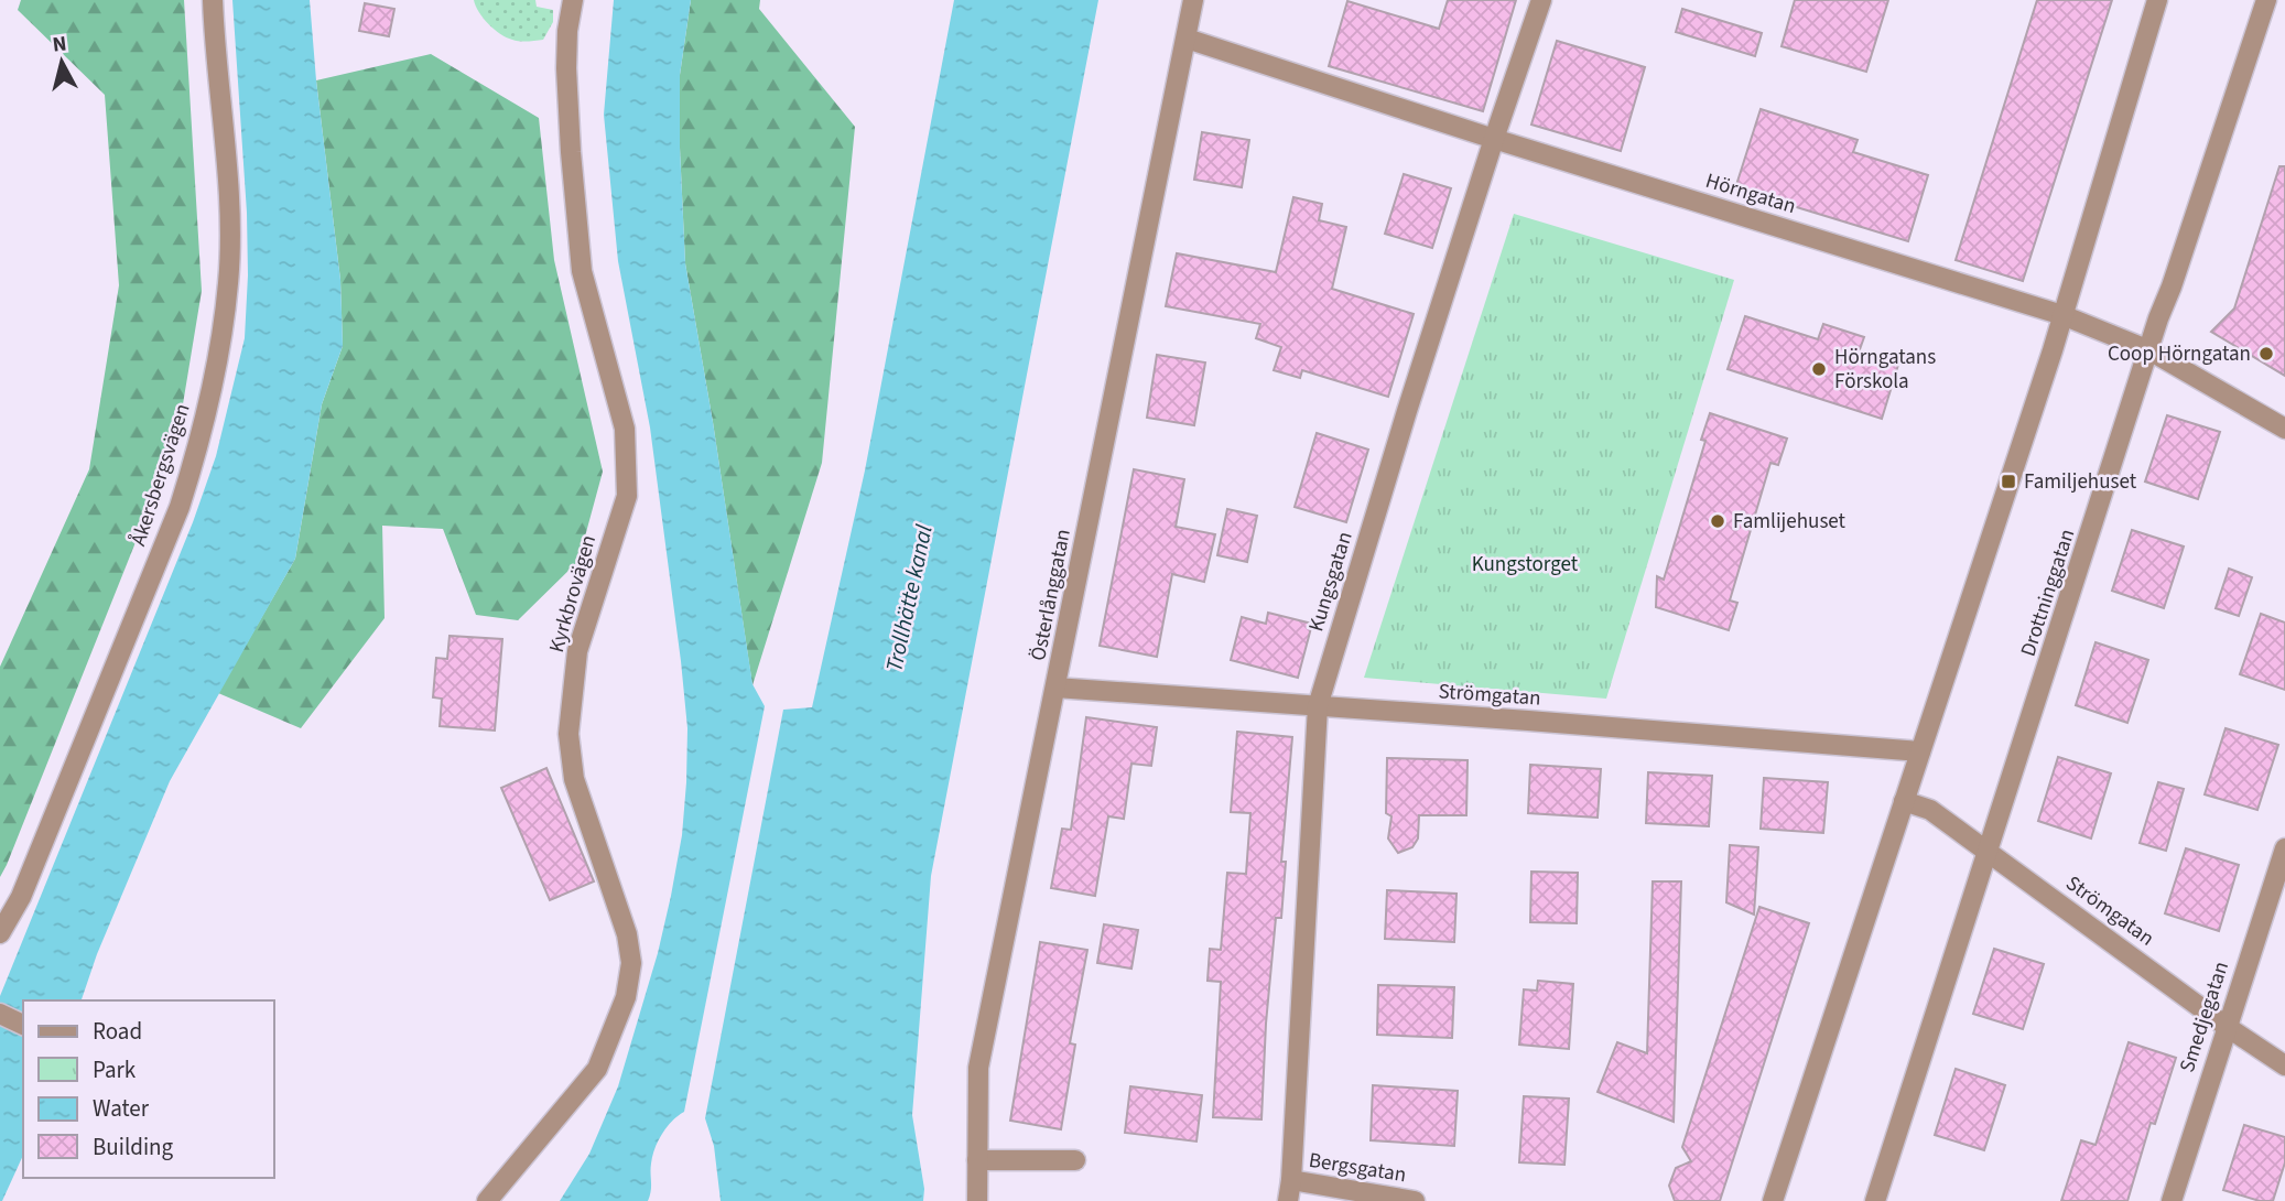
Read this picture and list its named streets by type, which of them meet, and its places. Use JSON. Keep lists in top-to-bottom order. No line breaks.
{"streets":{"street":["Hörngatan","Åkersbergsvägen","Kungsgatan","Drottninggatan","Kyrkbrovägen","Österlånggatan","Strömgatan","Smedjegatan","Bergsgatan"]},"crossings":[["Hörngatan","Kungsgatan"],["Hörngatan","Drottninggatan"],["Hörngatan","Österlånggatan"],["Kungsgatan","Strömgatan"],["Kungsgatan","Bergsgatan"],["Drottninggatan","Strömgatan"],["Österlånggatan","Strömgatan"],["Strömgatan","Smedjegatan"]],"water":["Trollhätte kanal"],"parks":["Kungstorget"],"places":{"other":["Coop Hörngatan","Hörngatans Förskola","Famlijehuset"],"transit":["Familjehuset"]},"legend":["Road","Park","Water","Building"],"north":"top"}
